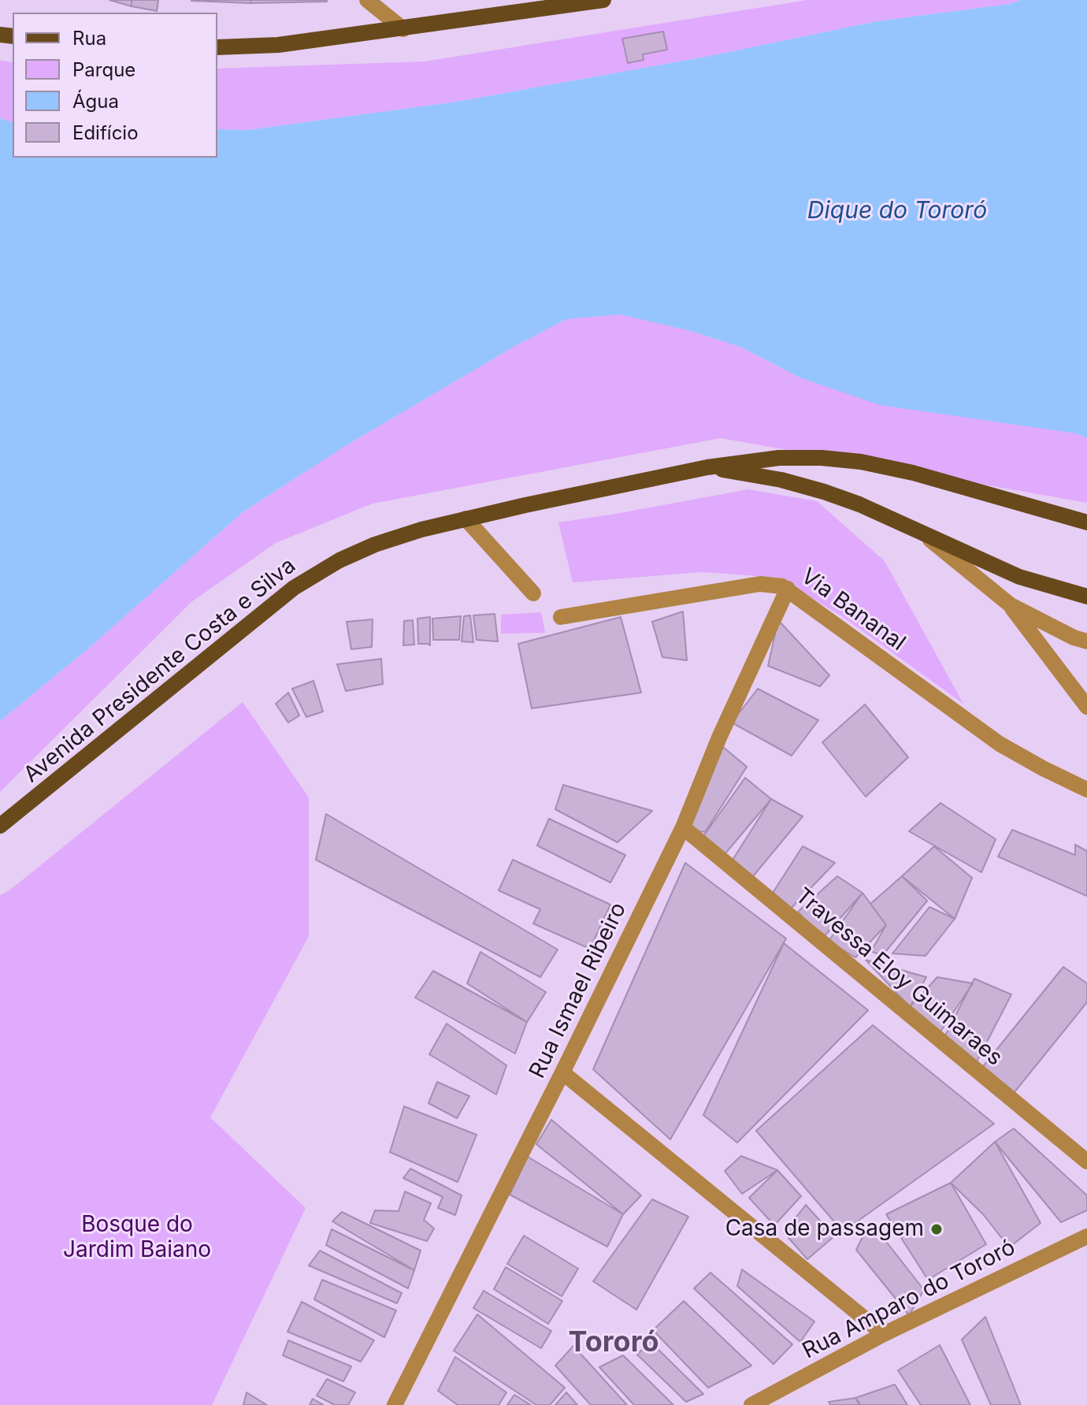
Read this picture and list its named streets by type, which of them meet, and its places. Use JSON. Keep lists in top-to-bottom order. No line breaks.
{"streets":{"main road":["Avenida Presidente Costa e Silva"],"street":["Via Bananal","Travessa Eloy Guimaraes","Rua Ismael Ribeiro","Rua Amparo do Tororó"]},"crossings":[["Via Bananal","Rua Ismael Ribeiro"],["Travessa Eloy Guimaraes","Rua Ismael Ribeiro"]],"districts":["Tororó"],"water":["Dique do Tororó"],"parks":["Bosque do Jardim Baiano"],"places":["Casa de passagem"],"legend":["Rua","Parque","Água","Edifício"]}
